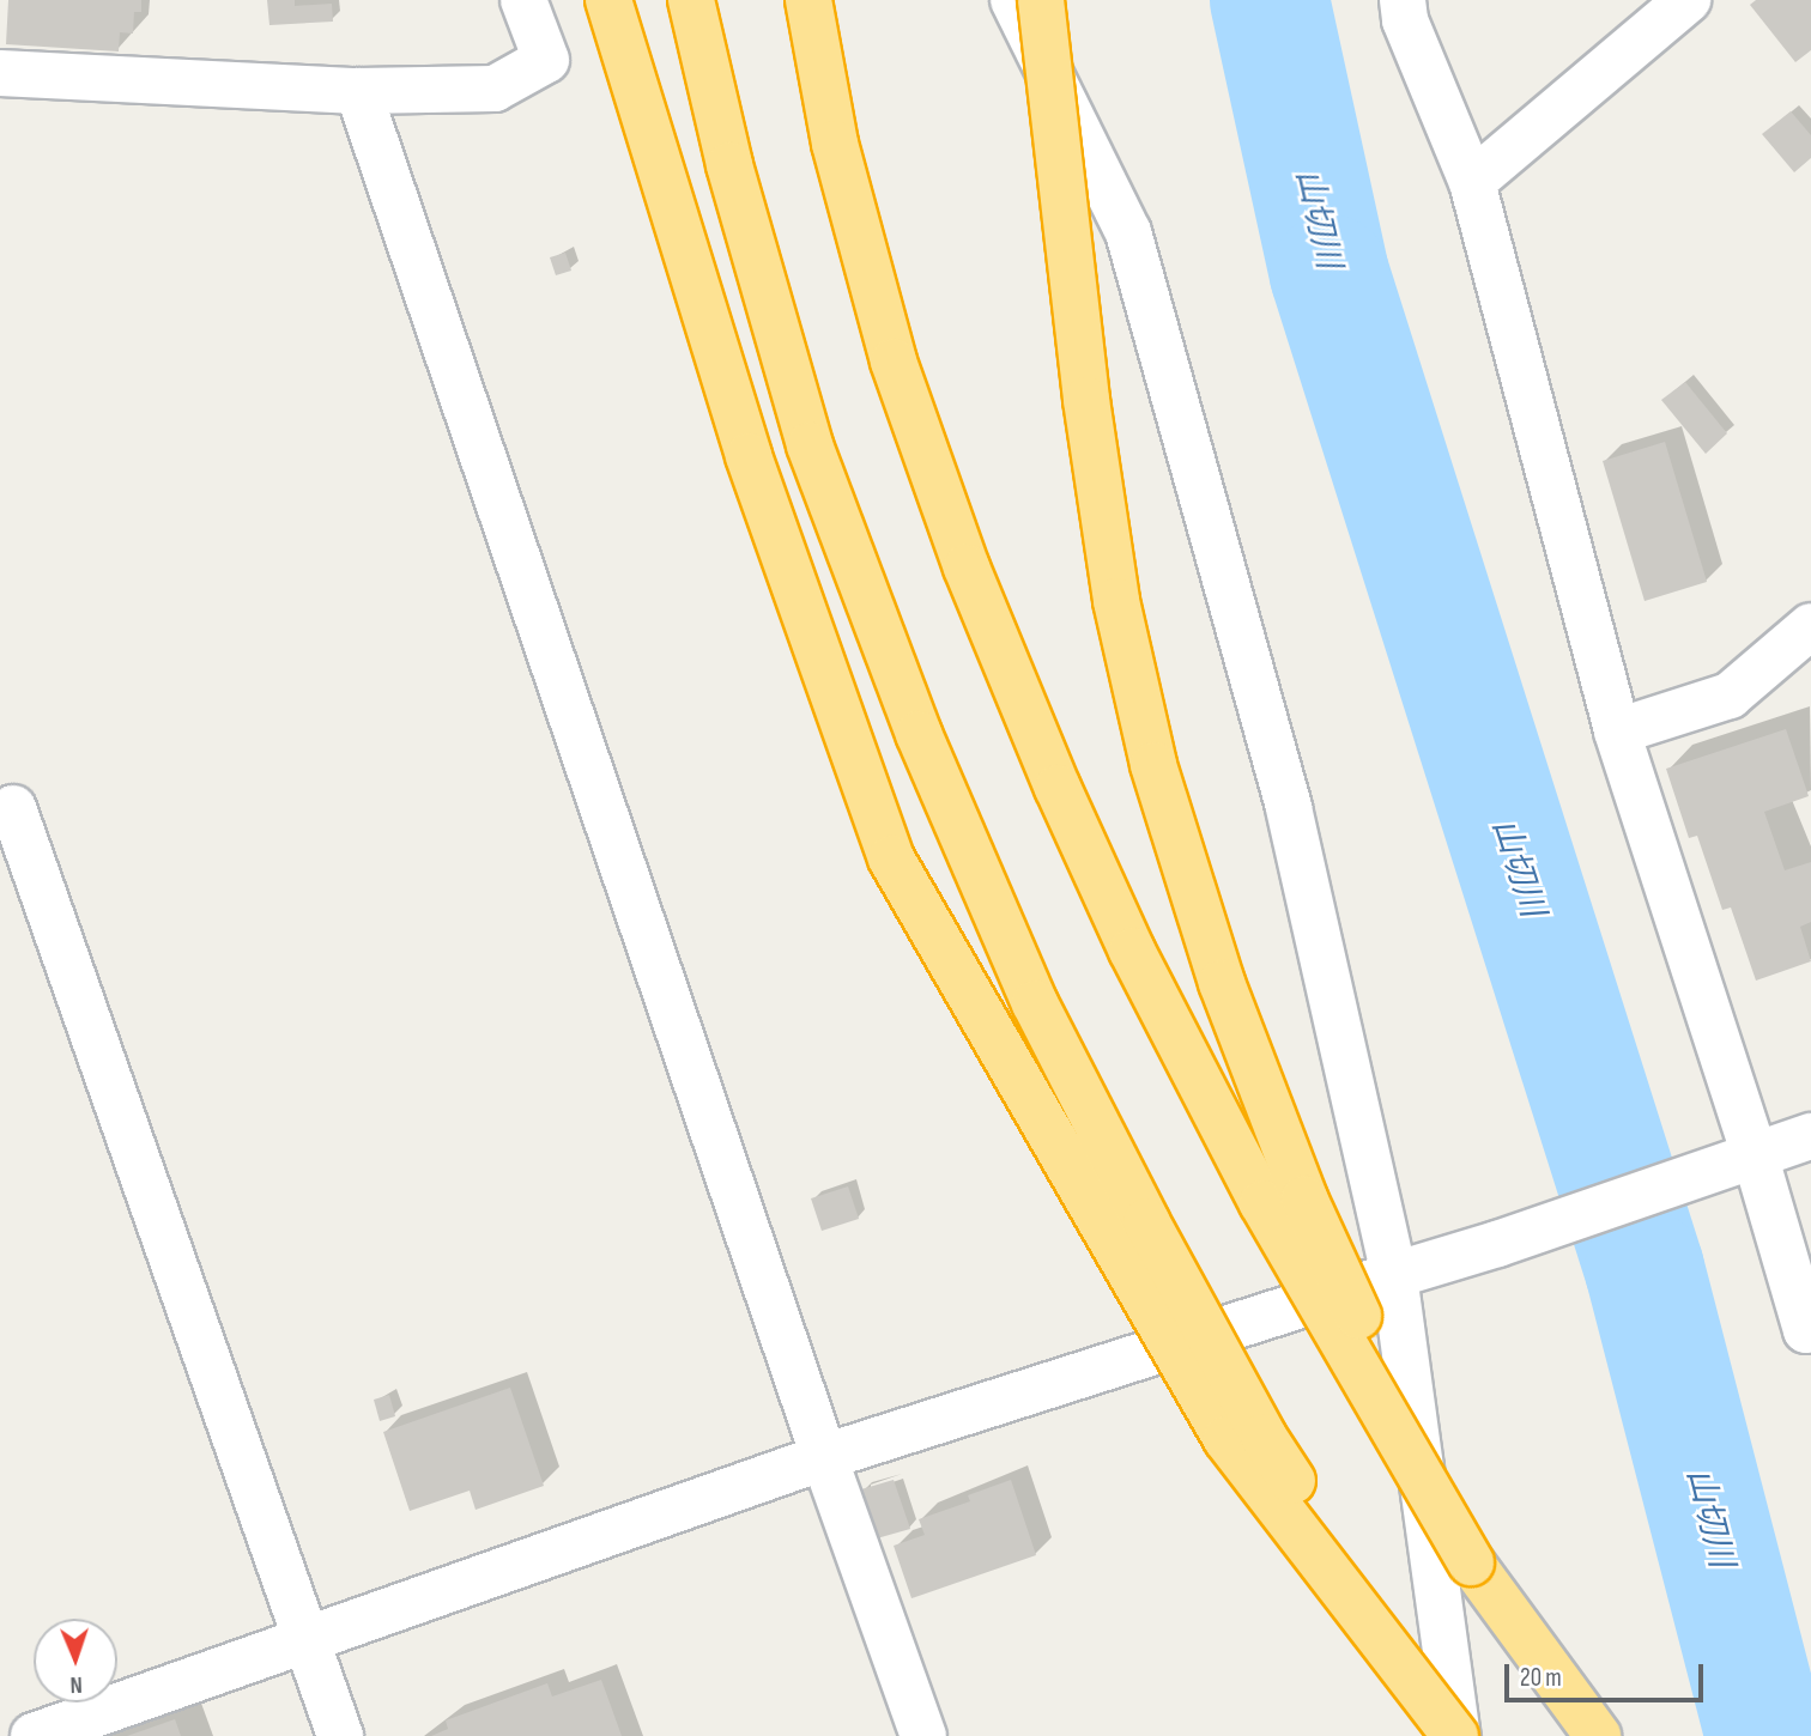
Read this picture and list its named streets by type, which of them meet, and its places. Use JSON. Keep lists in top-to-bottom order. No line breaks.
{"water":["山切川"],"scale_bar":"20 m","north":"bottom"}
